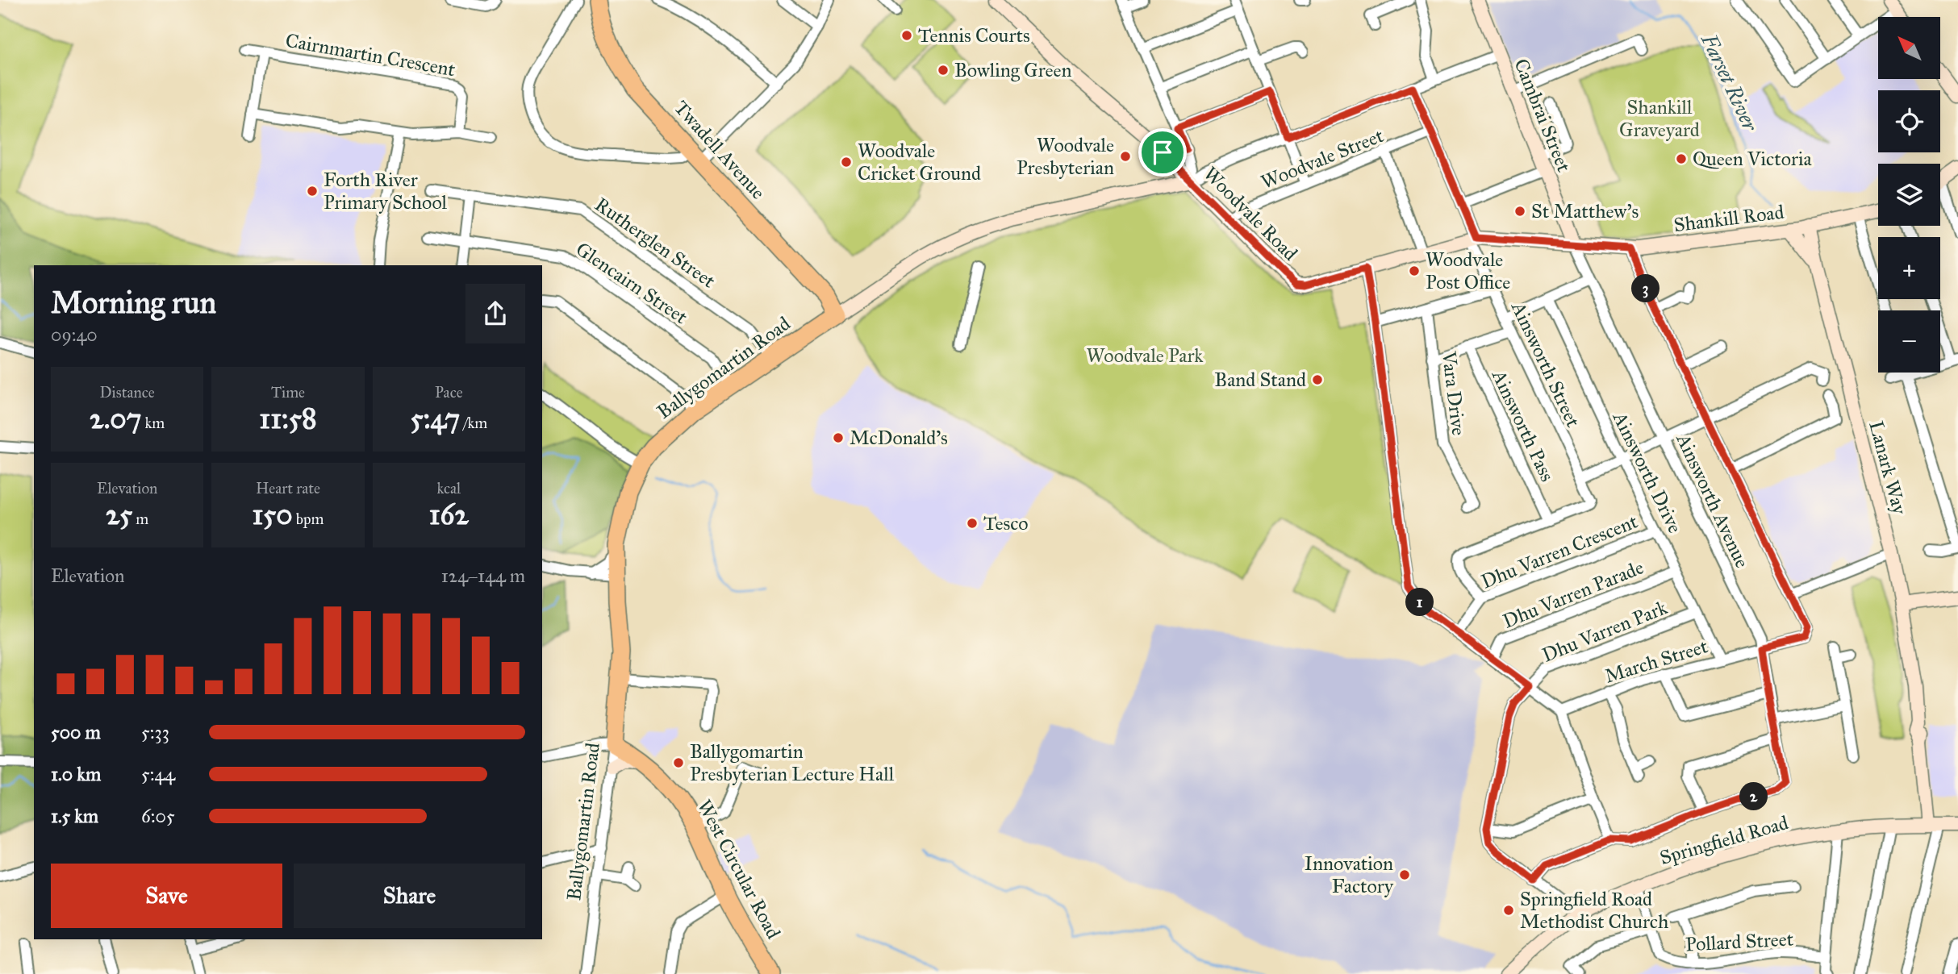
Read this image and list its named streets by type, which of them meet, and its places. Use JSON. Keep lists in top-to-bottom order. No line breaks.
{"streets":{"highway":["Twadell Avenue","Ballygomartin Road","West Circular Road"],"main road":["Cambrai Street","Woodvale Road","Shankill Road","Lanark Way","Springfield Road"],"street":["Cairnmartin Crescent","Woodvale Street","Rutherglen Street","Glencairn Street","Ainsworth Street","Vara Drive","Ainsworth Pass","Ainsworth Drive","Ainsworth Avenue","Dhu Varren Crescent","Dhu Varren Parade","Dhu Varren Park","March Street","Pollard Street"]},"crossings":[["Cambrai Street","Woodvale Road"],["Cambrai Street","Shankill Road"],["Cambrai Street","Ainsworth Avenue"],["Twadell Avenue","Ballygomartin Road"],["Woodvale Street","Woodvale Road"],["Woodvale Street","Ainsworth Street"],["Woodvale Road","Shankill Road"],["Woodvale Road","Ainsworth Street"],["Woodvale Road","Ballygomartin Road"],["Woodvale Road","Ainsworth Avenue"],["Shankill Road","Lanark Way"],["Shankill Road","Ainsworth Avenue"],["Rutherglen Street","Ballygomartin Road"],["Glencairn Street","Ballygomartin Road"],["Ainsworth Street","Ainsworth Pass"],["Ballygomartin Road","West Circular Road"],["Lanark Way","Springfield Road"],["Ainsworth Drive","Dhu Varren Crescent"],["Ainsworth Drive","Dhu Varren Parade"],["Ainsworth Drive","Dhu Varren Park"],["Ainsworth Drive","March Street"],["Ainsworth Avenue","March Street"],["Springfield Road","Pollard Street"]],"water":["Farset River"],"parks":["Shankill Graveyard","Woodvale Park"],"places":["Tennis Courts","Bowling Green","Woodvale Presbyterian","Queen Victoria","Woodvale Cricket Ground","Forth River Primary School","St Matthew’s","Woodvale Post Office","Band Stand","McDonald's","Tesco","Ballygomartin Presbyterian Lecture Hall","Innovation Factory","Springfield Road Methodist Church"],"north":"top left","page":{"map_buttons":["+","−"],"heading":["Morning run","09:40"],"pins":["3","1","2"],"stats":[["Distance","2.07 km"],["Time","11:58"],["Pace","5:47 /km"],["Elevation","25 m"],["Heart rate","150 bpm"],["kcal","162"]],"chart":["Elevation","124–144 m"],"list":[{"name":"500 m","note":"5:33"},{"name":"1.0 km","note":"5:44"},{"name":"1.5 km","note":"6:05"}],"buttons":["Save","Share"]}}
